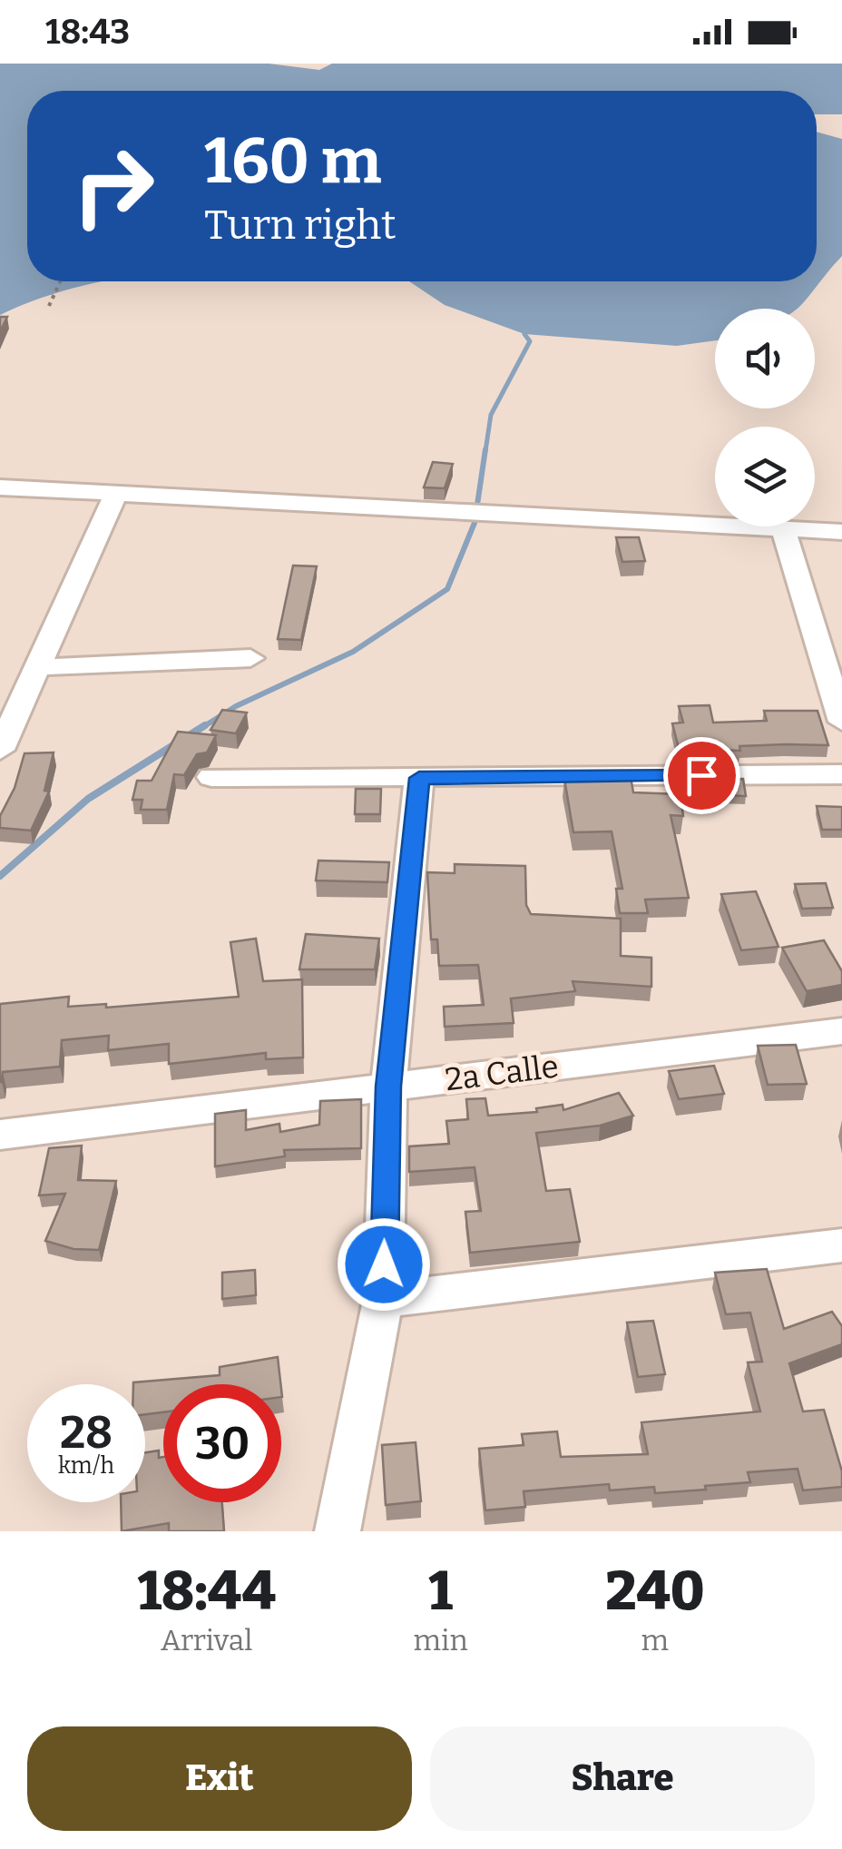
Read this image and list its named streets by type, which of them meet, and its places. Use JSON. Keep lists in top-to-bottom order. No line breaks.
{"streets":{"street":["2a Calle"]},"page":{"status":"18:43","turn":["160 m","Turn right"],"speed":"28 km/h","limit":"30","eta":["18:44","Arrival","1","min","240","m"],"buttons":["Exit","Share"]}}
